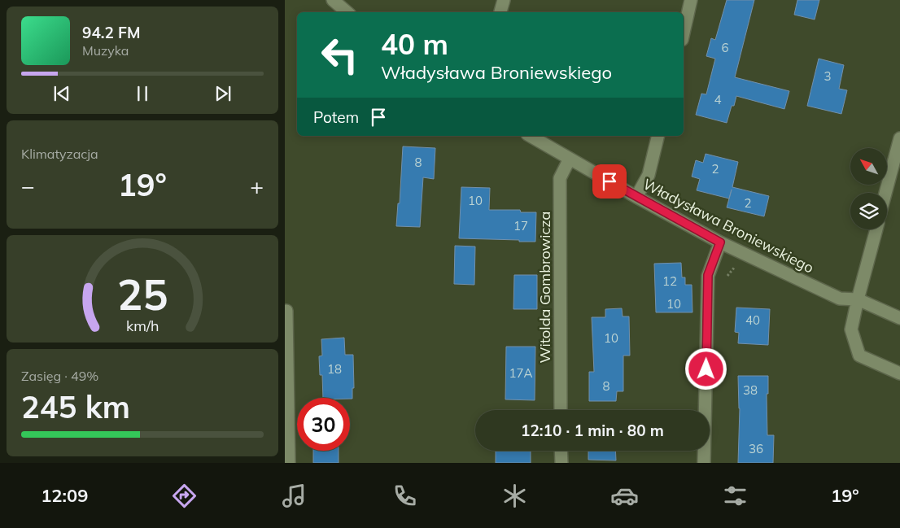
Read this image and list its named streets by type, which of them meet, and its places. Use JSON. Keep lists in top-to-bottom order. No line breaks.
{"streets":{"street":["Władysława Broniewskiego","Witolda Gombrowicza"]},"crossings":[["Władysława Broniewskiego","Witolda Gombrowicza"]],"house_numbers":["6","3","4","8","2","10","2","17","12","10","40","10","18","17A","8","38","36"],"north":"top left","page":{"turn":["40 m","Władysława Broniewskiego"],"song":["94.2 FM","Muzyka"],"then":"Potem","tile":["Klimatyzacja",["Zasięg · 49%","245 km"]],"heat":["−","19°","+"],"limit":"30","trip":"12:10 · 1 min · 80 m","tabs":["12:09","19°"],"gauge":["25","km/h"]}}
